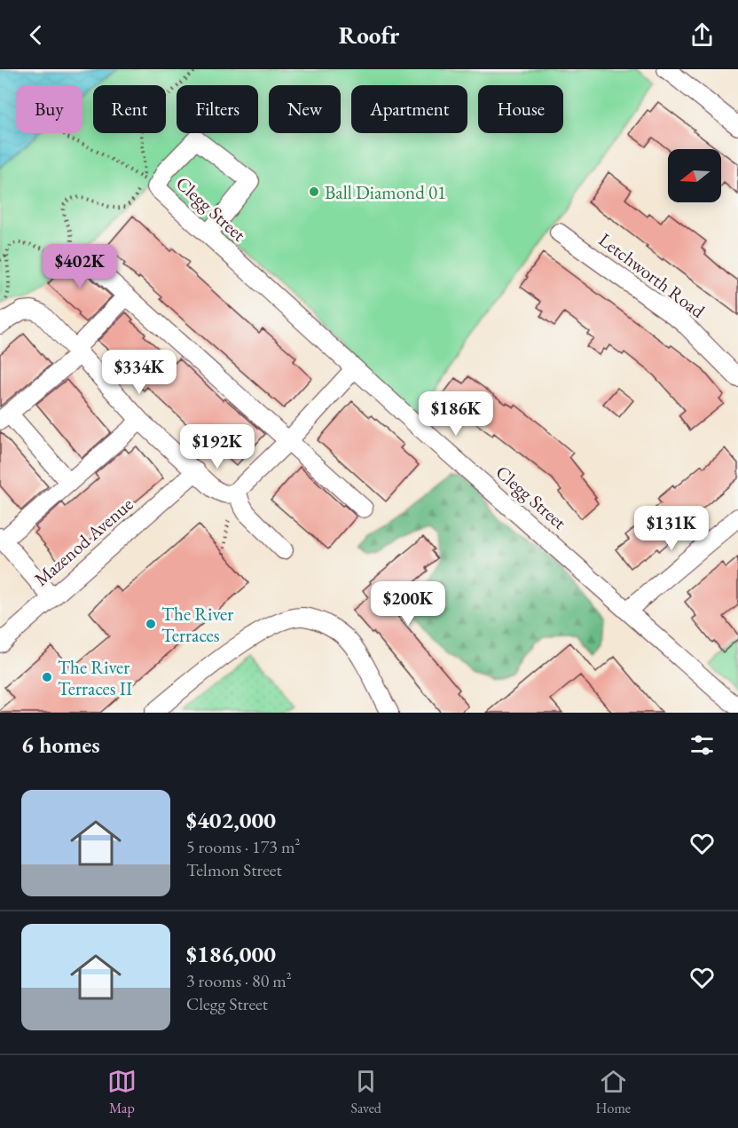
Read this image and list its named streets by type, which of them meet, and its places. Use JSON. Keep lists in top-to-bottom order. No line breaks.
{"streets":{"street":["Clegg Street","Letchworth Road","Mazenod Avenue"]},"places":["Ball Diamond 01","The River Terraces","The River Terraces II"],"north":"left","page":{"header":"Roofr","chip":["Buy","Rent","Filters","New","Apartment","House"],"price":["$402K","$334K","$186K","$192K","$131K","$200K"],"heading":"6 homes","list":[{"name":"$402,000","note":"5 rooms · 173 m² · Telmon Street"},{"name":"$186,000","note":"3 rooms · 80 m² · Clegg Street"}],"tabs":["Map","Saved","Home"]}}
